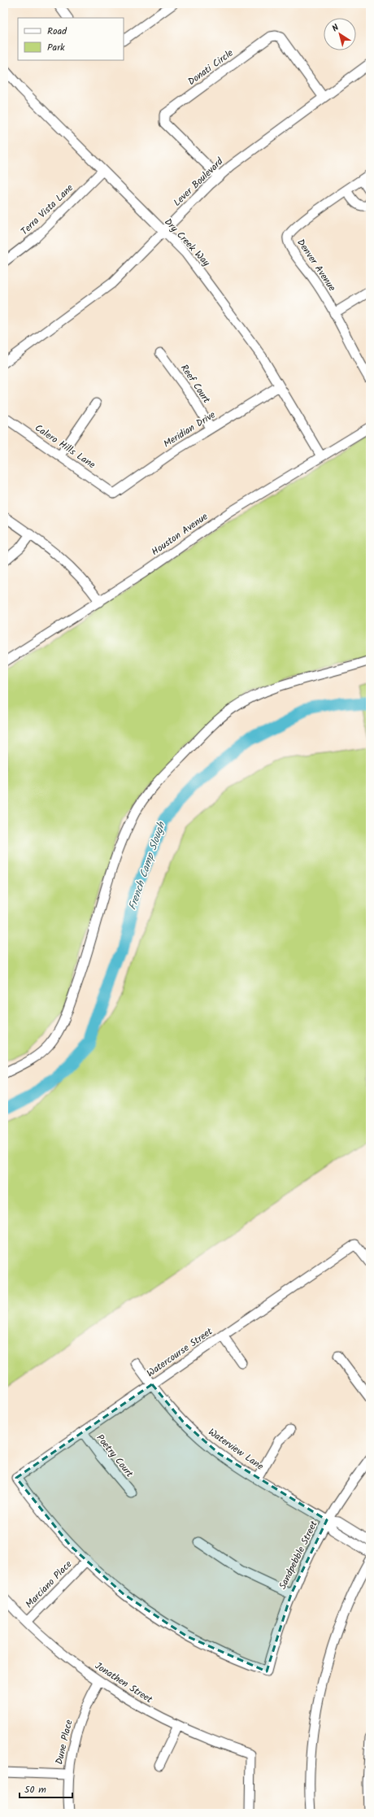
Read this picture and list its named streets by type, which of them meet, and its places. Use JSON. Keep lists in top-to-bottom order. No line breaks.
{"streets":{"street":["Donati Circle","Lever Boulevard","Terra Vista Lane","Dry Creek Way","Denver Avenue","Reef Court","Meridian Drive","Calero Hills Lane","Houston Avenue","Watercourse Street","Waterview Lane","Poetry Court","Sandpebble Street","Marciano Place","Jonathen Street","Dune Place"]},"crossings":[["Donati Circle","Lever Boulevard"],["Lever Boulevard","Dry Creek Way"],["Terra Vista Lane","Dry Creek Way"],["Dry Creek Way","Meridian Drive"],["Dry Creek Way","Houston Avenue"],["Reef Court","Meridian Drive"],["Meridian Drive","Calero Hills Lane"],["Watercourse Street","Waterview Lane"],["Watercourse Street","Poetry Court"],["Watercourse Street","Sandpebble Street"],["Watercourse Street","Marciano Place"],["Waterview Lane","Sandpebble Street"],["Sandpebble Street","Marciano Place"],["Marciano Place","Jonathen Street"],["Jonathen Street","Dune Place"]],"water":["French Camp Slough"],"legend":["Road","Park"],"scale_bar":"50 m","north":"top left"}
